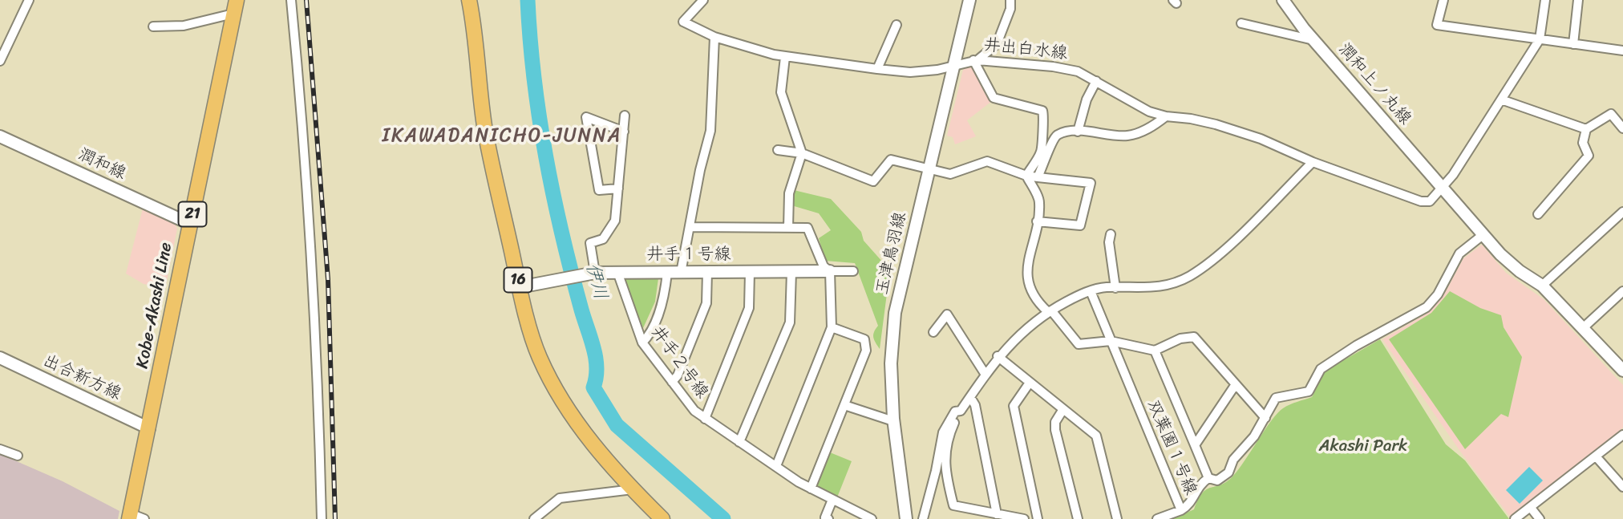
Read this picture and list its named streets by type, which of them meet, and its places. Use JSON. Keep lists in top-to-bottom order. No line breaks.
{"streets":{"main road":["21","16","Kobe-Akashi Line"],"street":["井出白水線","潤和上ノ丸線","潤和線","玉津鳥羽線","井手１号線","井手２号線","出合新方線","双葉園１号線"]},"crossings":[["井出白水線","潤和上ノ丸線"],["井出白水線","玉津鳥羽線"],["潤和上ノ丸線","双葉園１号線"],["潤和線","Kobe-Akashi Line"],["井手１号線","16"],["井手１号線","井手２号線"],["Kobe-Akashi Line","出合新方線"]],"districts":["IKAWADANICHO-JUNNA"],"water":["伊川"],"parks":["Akashi Park"]}
